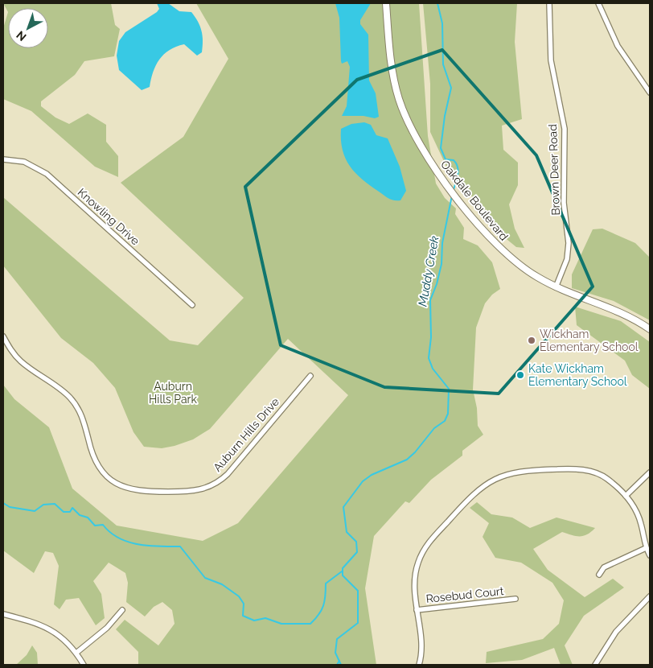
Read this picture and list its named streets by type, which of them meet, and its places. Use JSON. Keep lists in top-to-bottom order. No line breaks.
{"streets":{"main road":["Oakdale Boulevard"],"street":["Brown Deer Road","Knowling Drive","Auburn Hills Drive","Rosebud Court"]},"crossings":[["Brown Deer Road","Oakdale Boulevard"]],"water":["Muddy Creek"],"parks":["Auburn Hills Park"],"places":["Wickham Elementary School","Kate Wickham Elementary School"],"north":"bottom left"}
